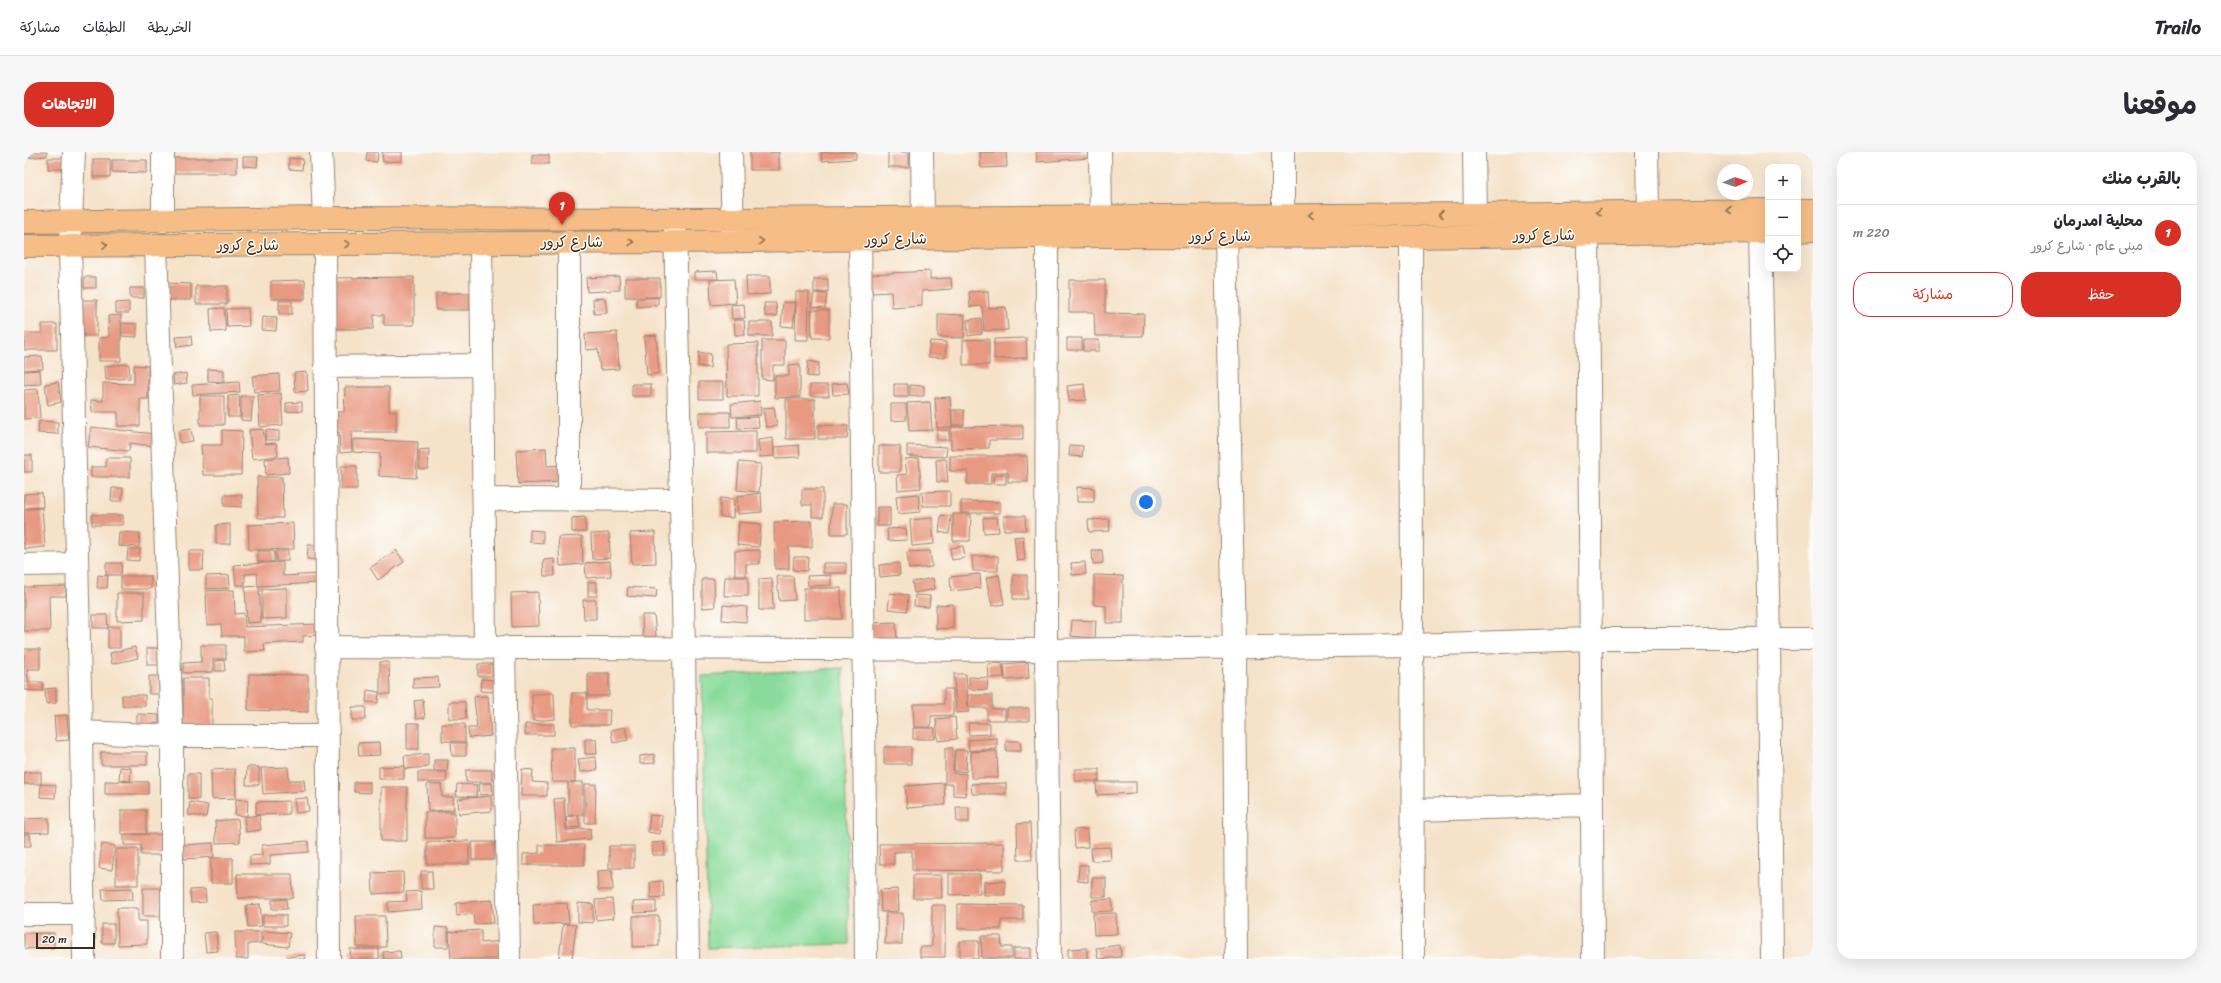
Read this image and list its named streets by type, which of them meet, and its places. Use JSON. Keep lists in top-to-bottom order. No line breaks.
{"streets":{"main road":["شارع كرور"]},"scale_bar":"20 m","north":"right","page":{"header":"Trailo","nav":["الخريطة","الطبقات","مشاركة"],"title":"موقعنا","buttons":["الاتجاهات",["حفظ","مشاركة"]],"heading":"بالقرب منك","map_buttons":["+","−"],"pins":"1","list":[{"mark":"1","name":"محلية امدرمان","note":"مبنى عام · شارع كرور","value":"220 m"}],"scale":"20 m"}}
